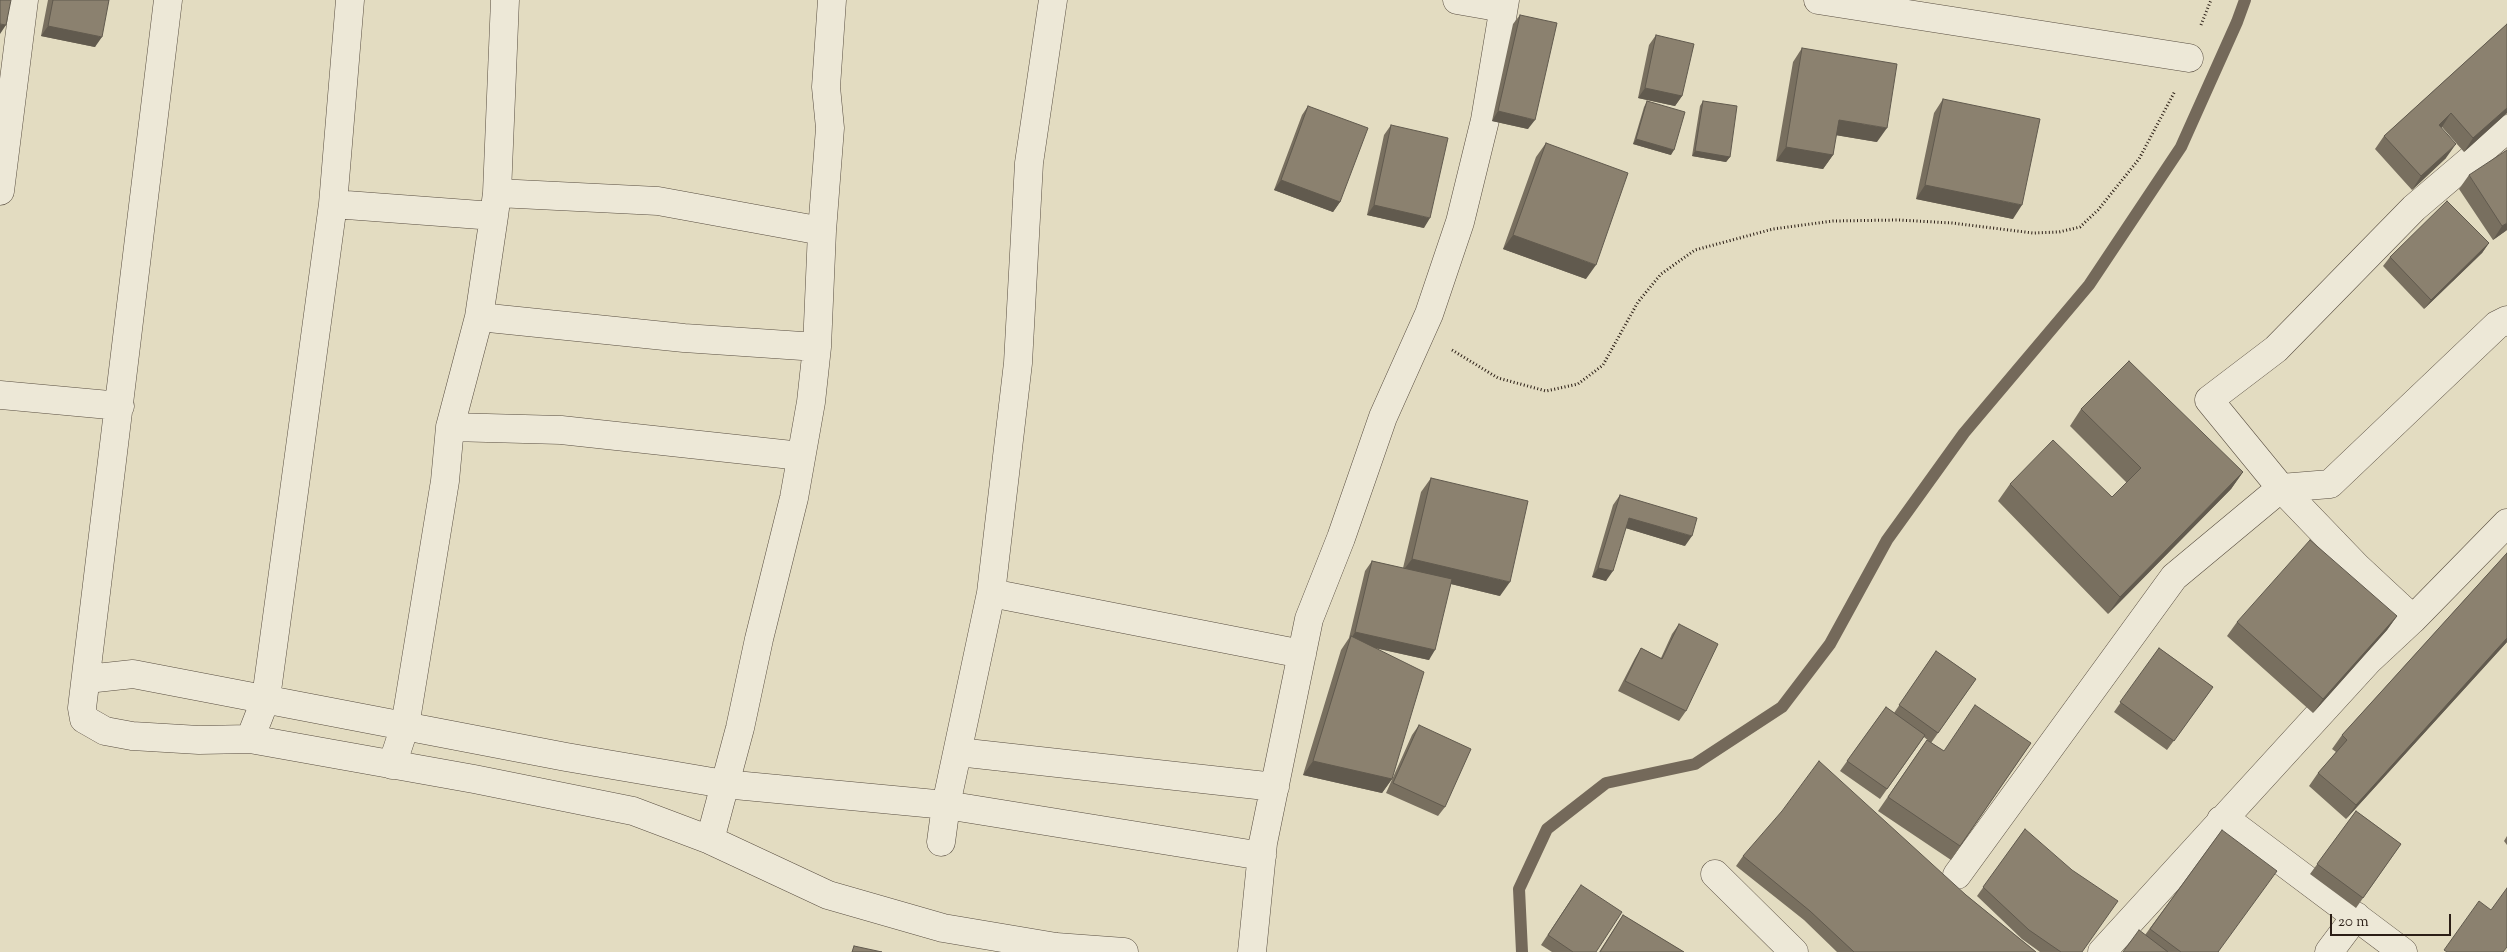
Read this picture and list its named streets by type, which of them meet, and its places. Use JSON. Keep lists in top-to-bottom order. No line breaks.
{"scale_bar":"20 m"}
